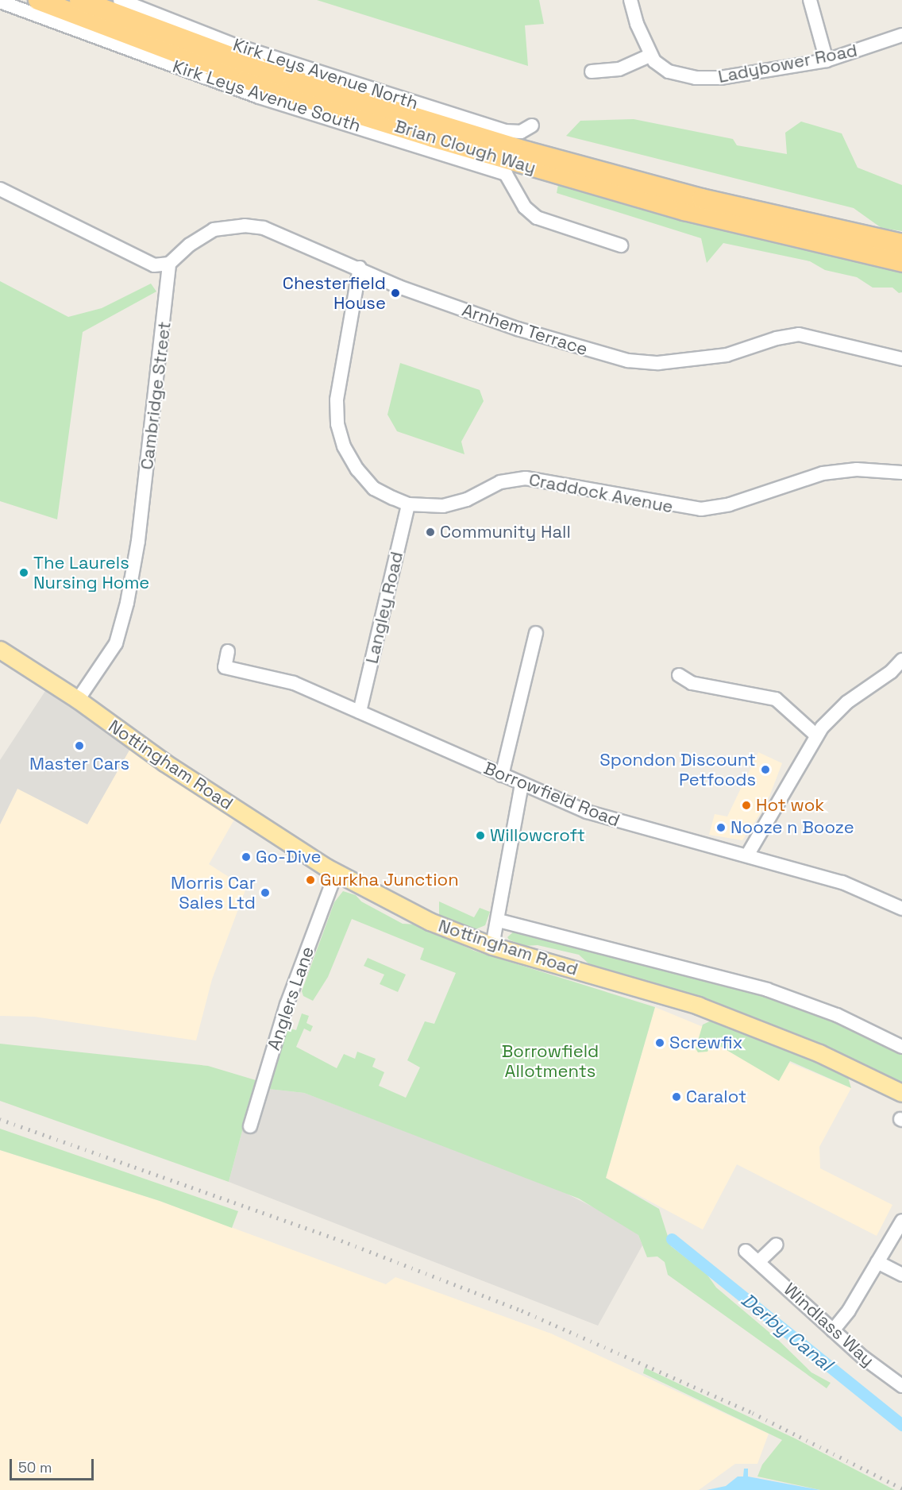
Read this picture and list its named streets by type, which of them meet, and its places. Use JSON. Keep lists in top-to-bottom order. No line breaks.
{"streets":{"highway":["Brian Clough Way"],"main road":["Nottingham Road"],"street":["Ladybower Road","Kirk Leys Avenue North","Kirk Leys Avenue South","Arnhem Terrace","Cambridge Street","Craddock Avenue","Langley Road","Borrowfield Road","Anglers Lane","Windlass Way"]},"crossings":[["Arnhem Terrace","Cambridge Street"],["Arnhem Terrace","Craddock Avenue"],["Cambridge Street","Nottingham Road"],["Craddock Avenue","Langley Road"],["Langley Road","Borrowfield Road"],["Nottingham Road","Anglers Lane"]],"water":["Derby Canal"],"parks":["Borrowfield Allotments"],"places":["Chesterfield House","Community Hall","The Laurels Nursing Home","Master Cars","Spondon Discount Petfoods","Hot wok","Nooze n Booze","Willowcroft","Go-Dive","Gurkha Junction","Morris Car Sales Ltd","Screwfix","Caralot"],"scale_bar":"50 m"}
